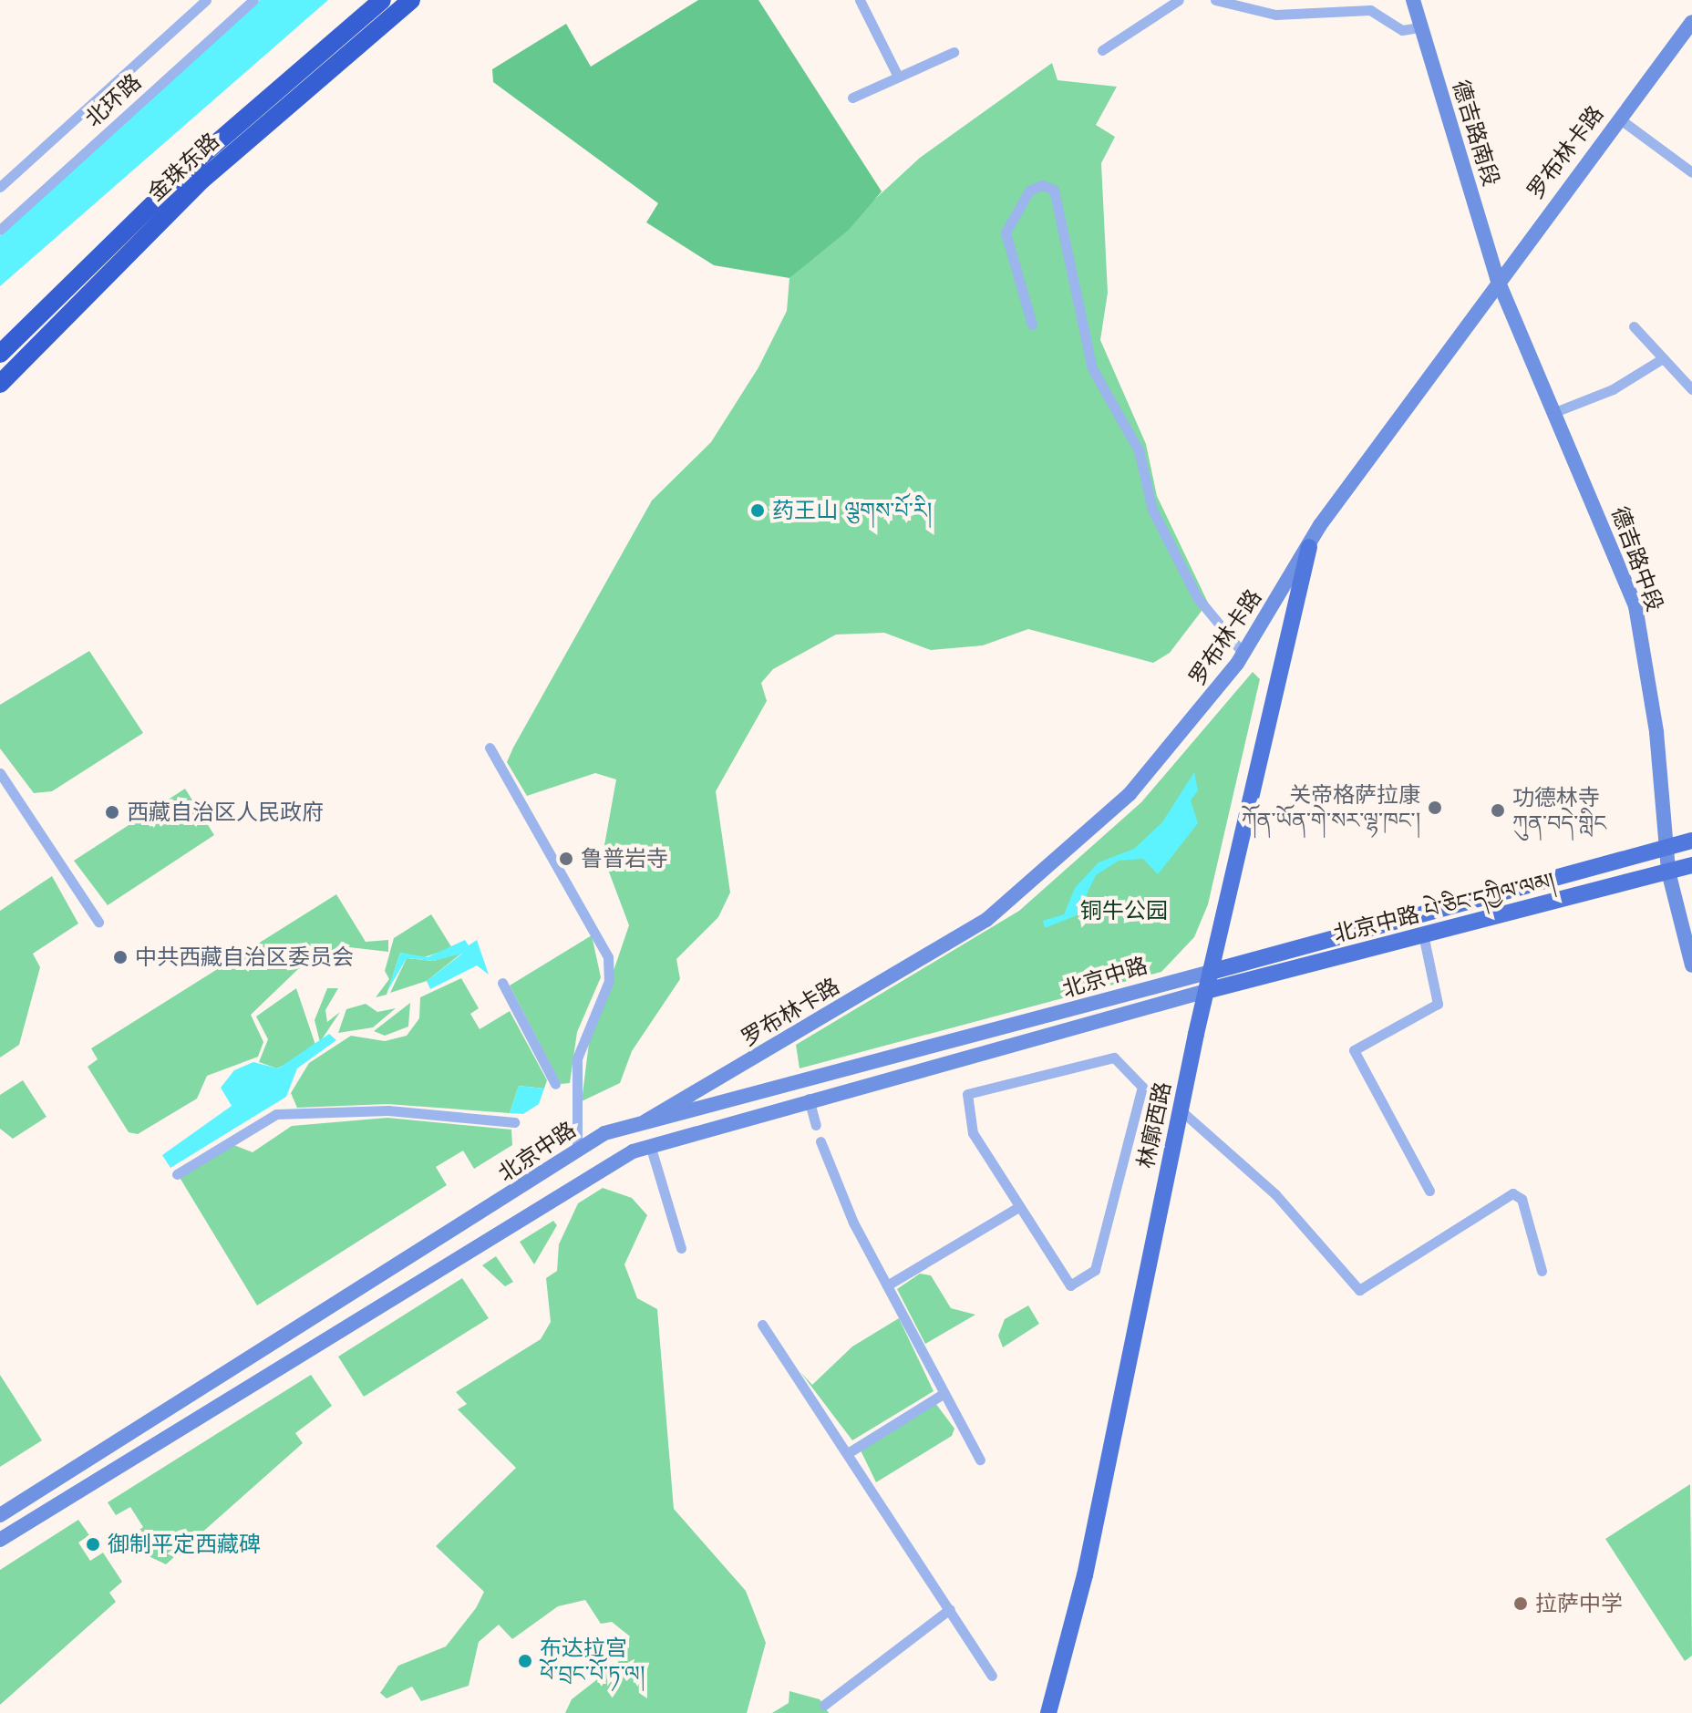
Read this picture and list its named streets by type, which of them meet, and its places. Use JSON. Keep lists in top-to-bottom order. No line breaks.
{"streets":{"highway":["金珠东路"],"main road":["德吉路南段","罗布林卡路","德吉路中段","北京中路 པེ་ཅིང་དཀྱིལ་ལམ།","北京中路","林廓西路"],"street":["北环路"]},"crossings":[["德吉路南段","罗布林卡路"],["德吉路南段","德吉路中段"],["罗布林卡路","德吉路中段"],["罗布林卡路","北京中路"],["罗布林卡路","林廓西路"],["德吉路中段","北京中路 པེ་ཅིང་དཀྱིལ་ལམ།"],["北京中路 པེ་ཅིང་དཀྱིལ་ལམ།","北京中路"],["北京中路 པེ་ཅིང་དཀྱིལ་ལམ།","林廓西路"],["北京中路","林廓西路"]],"parks":["铜牛公园"],"places":["药王山 ལྕགས་པོ་རི།","关帝格萨拉康 ཀོན་ཡོན་གེ་སར་ལྷ་ཁང་།","功德林寺 ཀུན་བདེ་གླིང","西藏自治区人民政府","鲁普岩寺","中共西藏自治区委员会","御制平定西藏碑","拉萨中学","布达拉宫 ཕོ་བྲང་པོ་ཏ་ལ།"]}
